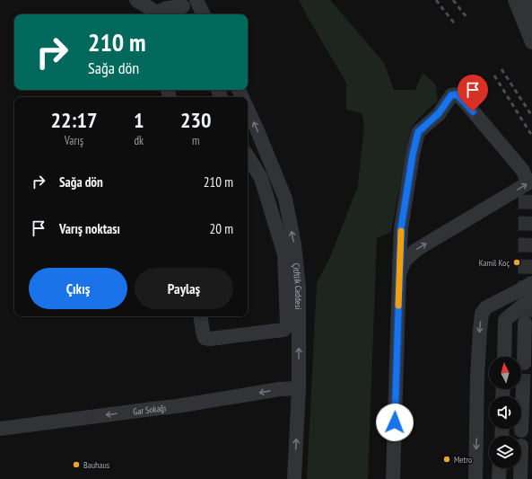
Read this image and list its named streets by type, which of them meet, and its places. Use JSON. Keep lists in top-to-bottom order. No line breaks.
{"streets":{"street":["Çitftlik Caddesi","Gar Sokağı"]},"crossings":[["Çitftlik Caddesi","Gar Sokağı"]],"one_way":["Gar Sokağı"],"places":["Kamil Koç","Metro","Bauhaus"],"north":"top","page":{"turn":["210 m","Sağa dön"],"eta":["22:17","Varış","1","dk","230","m"],"list":[{"name":"Sağa dön","value":"210 m"},{"name":"Varış noktası","value":"20 m"}],"buttons":["Çıkış","Paylaş"]}}
